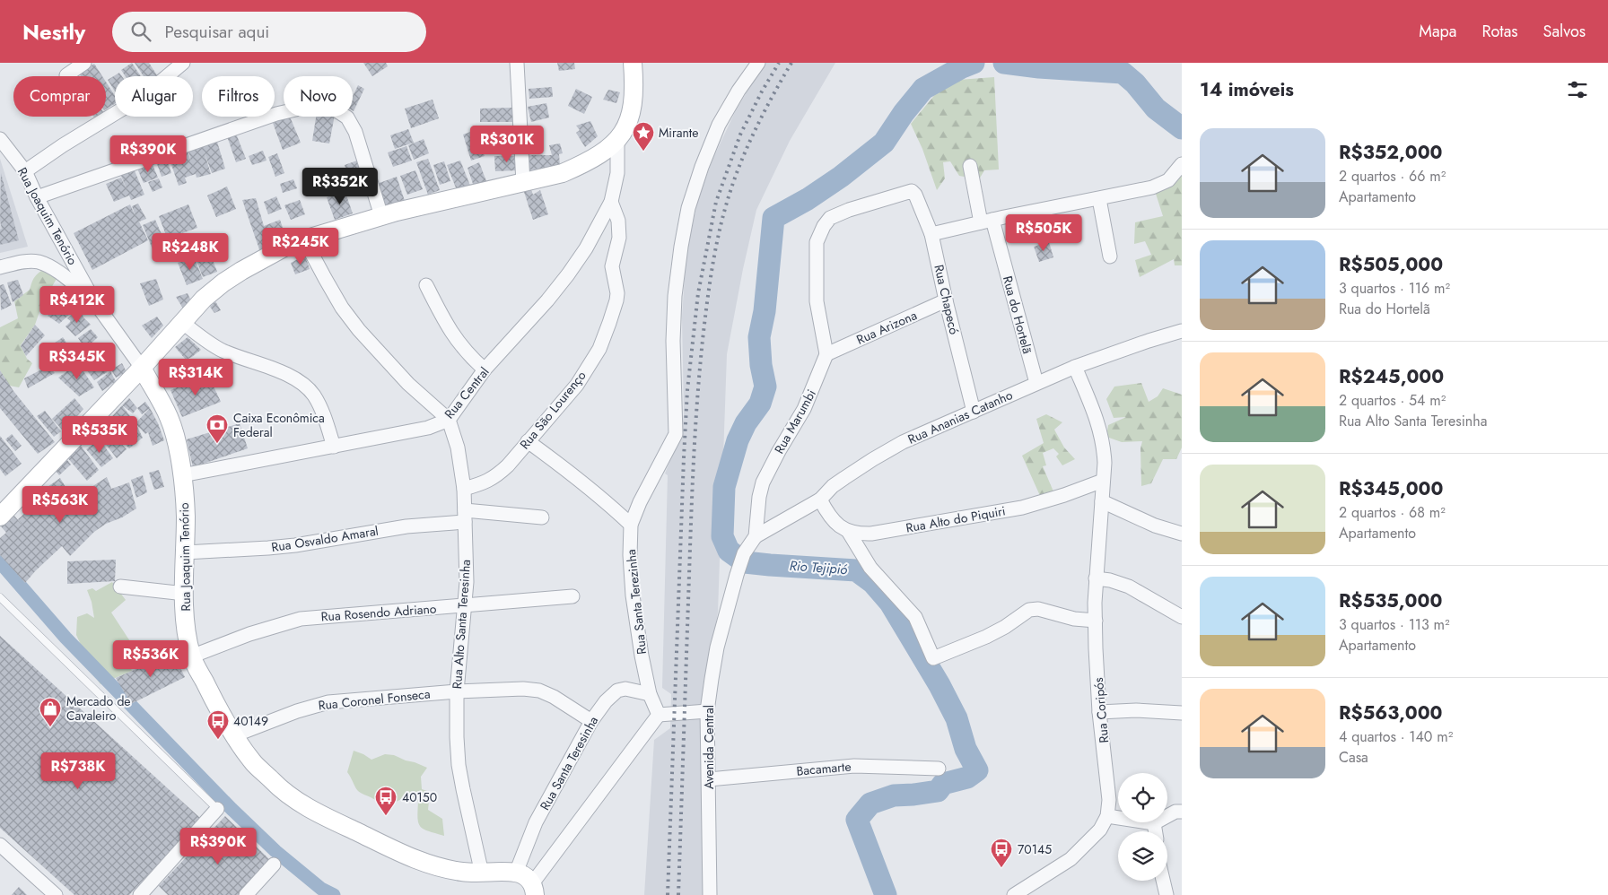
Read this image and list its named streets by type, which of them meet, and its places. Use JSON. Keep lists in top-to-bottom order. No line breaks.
{"streets":{"main road":["Rua Joaquim Tenório"],"street":["Rua Chapecó","Rua do Hortelã","Rua Arizona","Rua Central","Rua São Lourenço","Rua Ananias Catanho","Rua Marumbi","Rua Alto do Piquiri","Rua Osvaldo Amaral","Rua Santa Terezinha","Rua Rosendo Adriano","Rua Alto Santa Teresinha","Rua Coronel Fonseca","Rua Coripós","Avenida Central","Rua Santa Teresinha","Bacamarte"]},"crossings":[["Rua Joaquim Tenório","Rua Central"],["Rua Joaquim Tenório","Rua Osvaldo Amaral"],["Rua Joaquim Tenório","Rua Rosendo Adriano"],["Rua Joaquim Tenório","Rua Alto Santa Teresinha"],["Rua Joaquim Tenório","Rua Coronel Fonseca"],["Rua Joaquim Tenório","Rua Santa Teresinha"],["Rua Chapecó","Rua Arizona"],["Rua Chapecó","Rua Ananias Catanho"],["Rua Chapecó","Rua Marumbi"],["Rua do Hortelã","Rua Ananias Catanho"],["Rua Arizona","Rua Marumbi"],["Rua Central","Rua São Lourenço"],["Rua Central","Rua Alto Santa Teresinha"],["Rua São Lourenço","Rua Alto Santa Teresinha"],["Rua Ananias Catanho","Rua Marumbi"],["Rua Ananias Catanho","Rua Coripós"],["Rua Marumbi","Avenida Central"],["Rua Alto do Piquiri","Rua Coripós"],["Rua Osvaldo Amaral","Rua Alto Santa Teresinha"],["Rua Santa Terezinha","Rua Santa Teresinha"],["Rua Rosendo Adriano","Rua Alto Santa Teresinha"],["Rua Alto Santa Teresinha","Rua Coronel Fonseca"],["Rua Coronel Fonseca","Rua Santa Teresinha"],["Avenida Central","Bacamarte"]],"water":["Rio Tejipió"],"places":{"place":["Mirante"],"bank":["Caixa Econômica Federal"],"shop":["Mercado de Cavaleiro"],"bus stop":["40149","40150","70145"]},"page":{"header":"Nestly","search":"Pesquisar aqui","nav":["Mapa","Rotas","Salvos"],"heading":"14 imóveis","chip":["Comprar","Alugar","Filtros","Novo"],"list":[{"name":"R$352,000","note":"2 quartos · 66 m² · Apartamento"},{"name":"R$505,000","note":"3 quartos · 116 m² · Rua do Hortelã"},{"name":"R$245,000","note":"2 quartos · 54 m² · Rua Alto Santa Teresinha"},{"name":"R$345,000","note":"2 quartos · 68 m² · Apartamento"},{"name":"R$535,000","note":"3 quartos · 113 m² · Apartamento"},{"name":"R$563,000","note":"4 quartos · 140 m² · Casa"}],"price":["R$301K","R$390K","R$352K","R$505K","R$245K","R$248K","R$412K","R$345K","R$314K","R$535K","R$563K","R$536K","R$738K","R$390K"]}}
